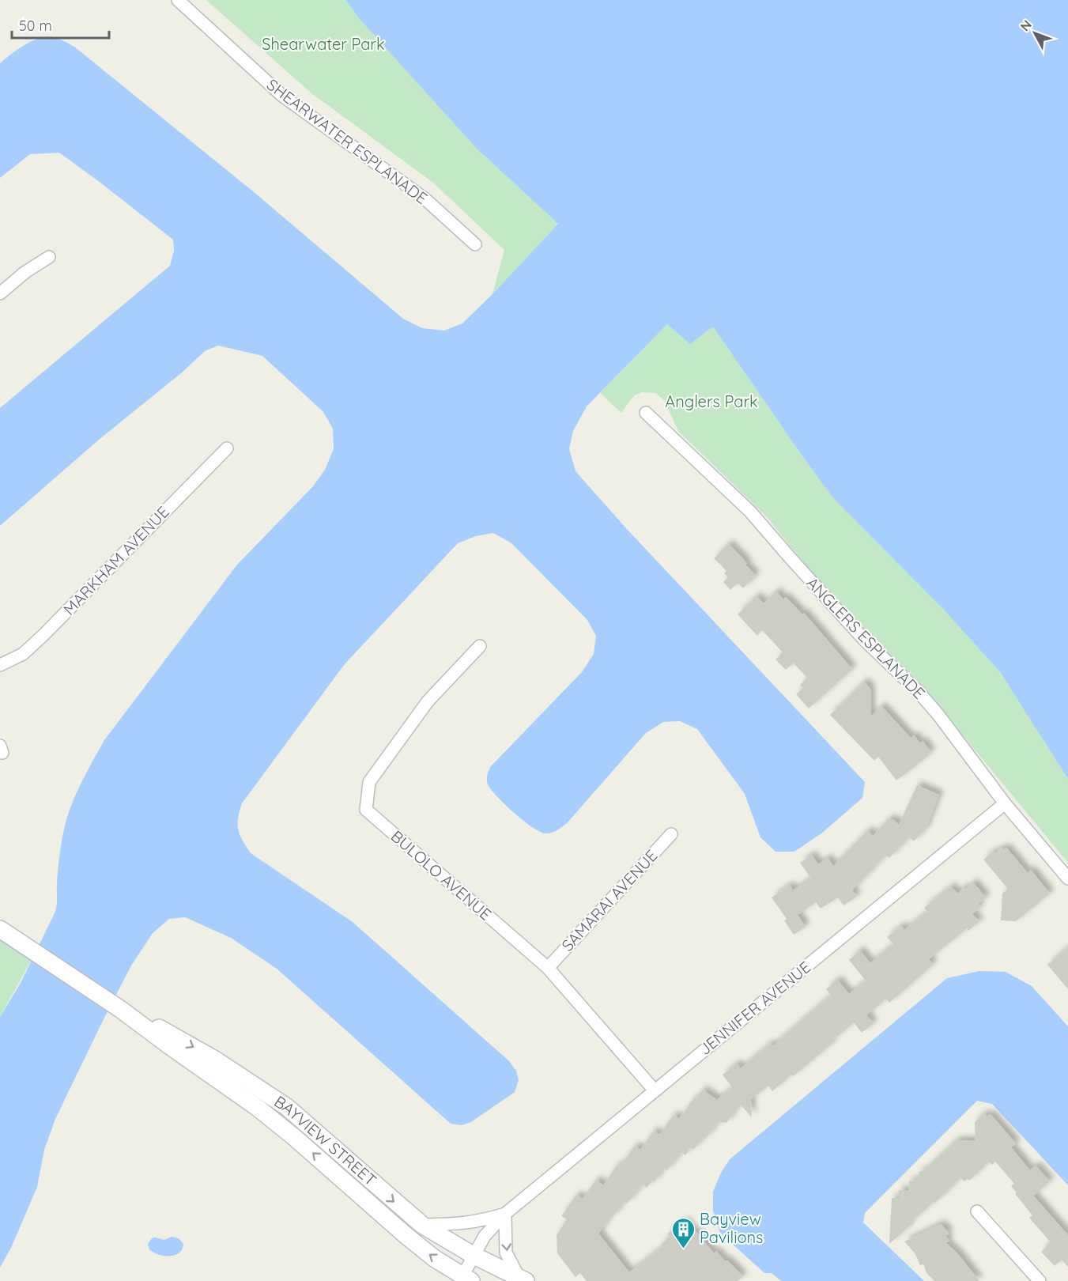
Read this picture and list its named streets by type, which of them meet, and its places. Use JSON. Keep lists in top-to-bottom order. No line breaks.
{"streets":{"main road":["BAYVIEW STREET"],"street":["SHEARWATER ESPLANADE","MARKHAM AVENUE","ANGLERS ESPLANADE","BULOLO AVENUE","SAMARAI AVENUE","JENNIFER AVENUE"]},"crossings":[["ANGLERS ESPLANADE","JENNIFER AVENUE"],["BULOLO AVENUE","SAMARAI AVENUE"],["BULOLO AVENUE","JENNIFER AVENUE"],["JENNIFER AVENUE","BAYVIEW STREET"]],"parks":["Shearwater Park","Anglers Park"],"places":{"building":["Bayview Pavilions"]},"scale_bar":"50 m","north":"top left"}
